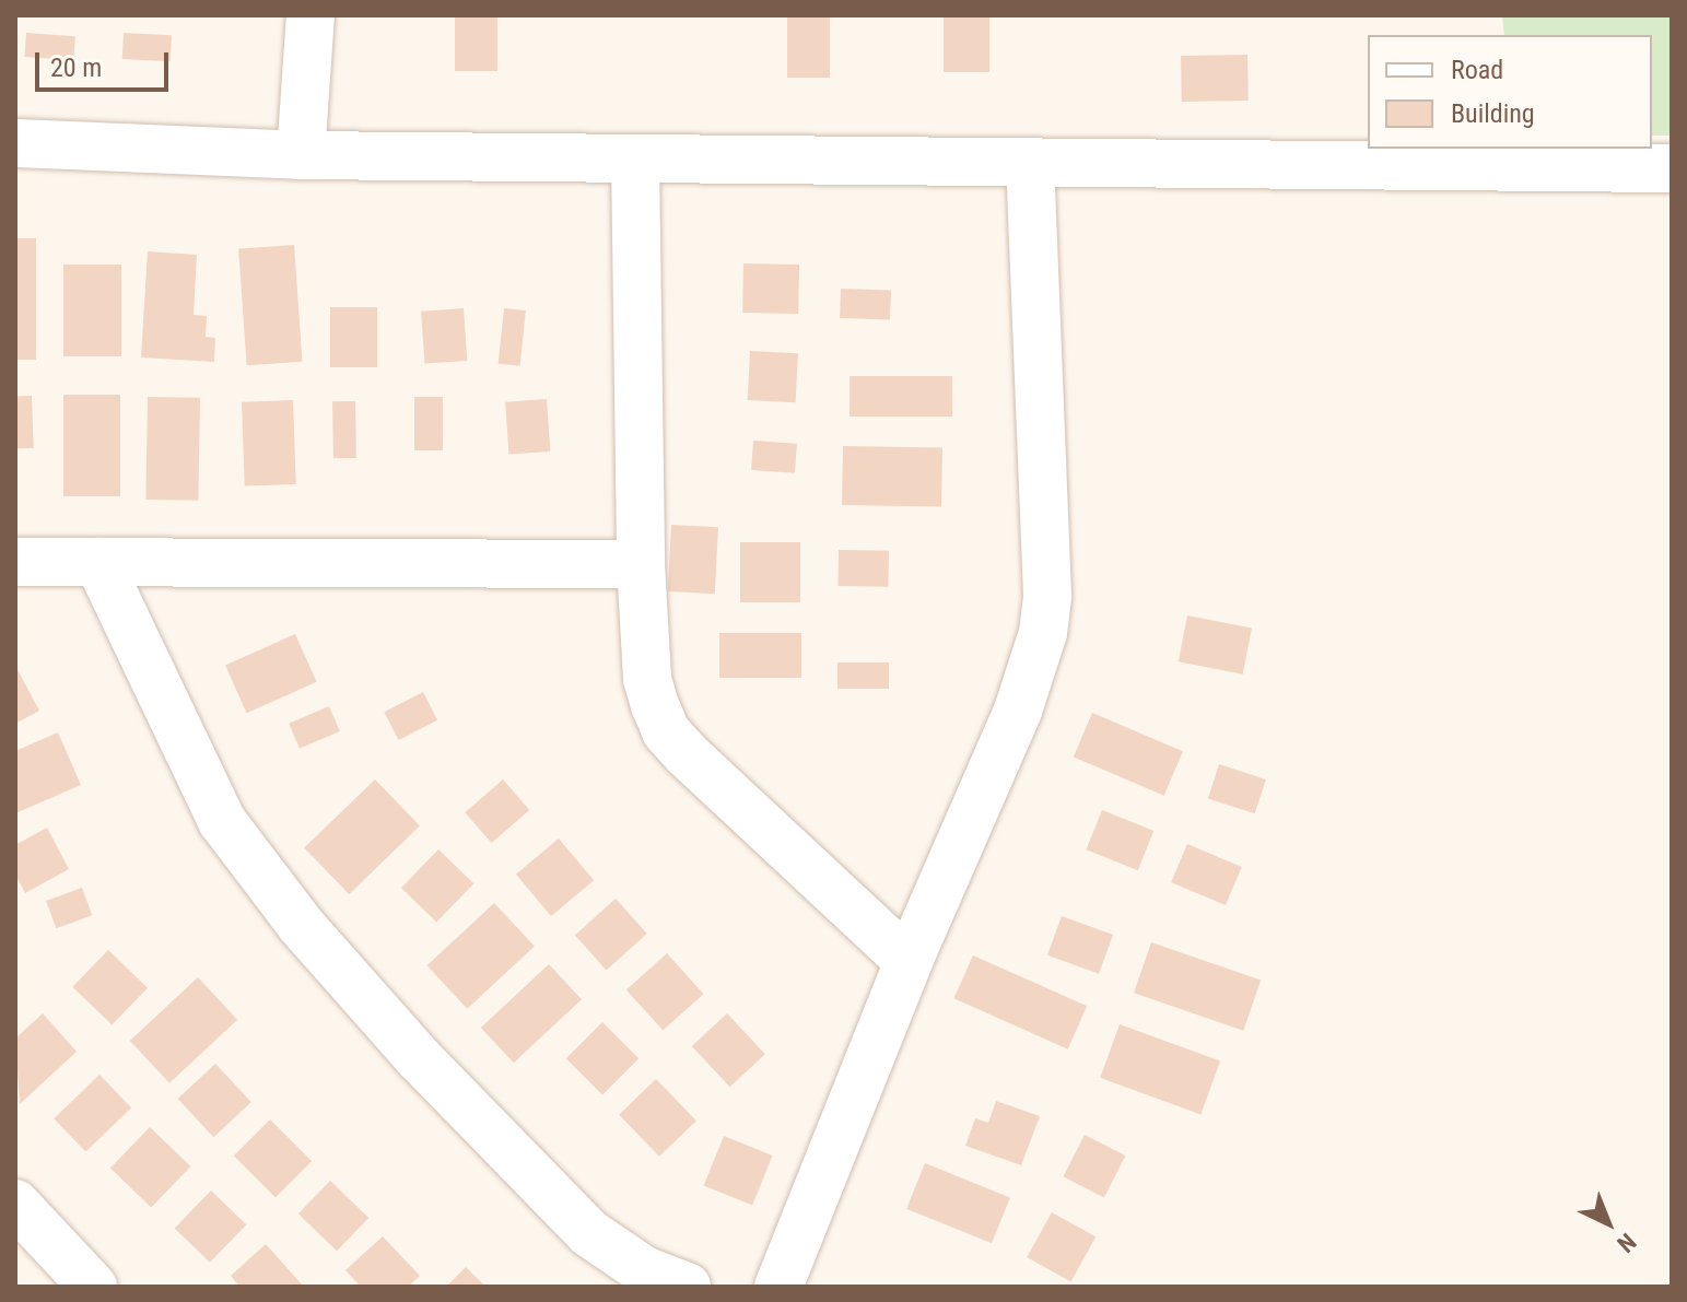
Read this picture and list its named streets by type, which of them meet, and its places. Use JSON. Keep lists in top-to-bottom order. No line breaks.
{"legend":["Road","Building"],"scale_bar":"20 m","north":"bottom right"}
